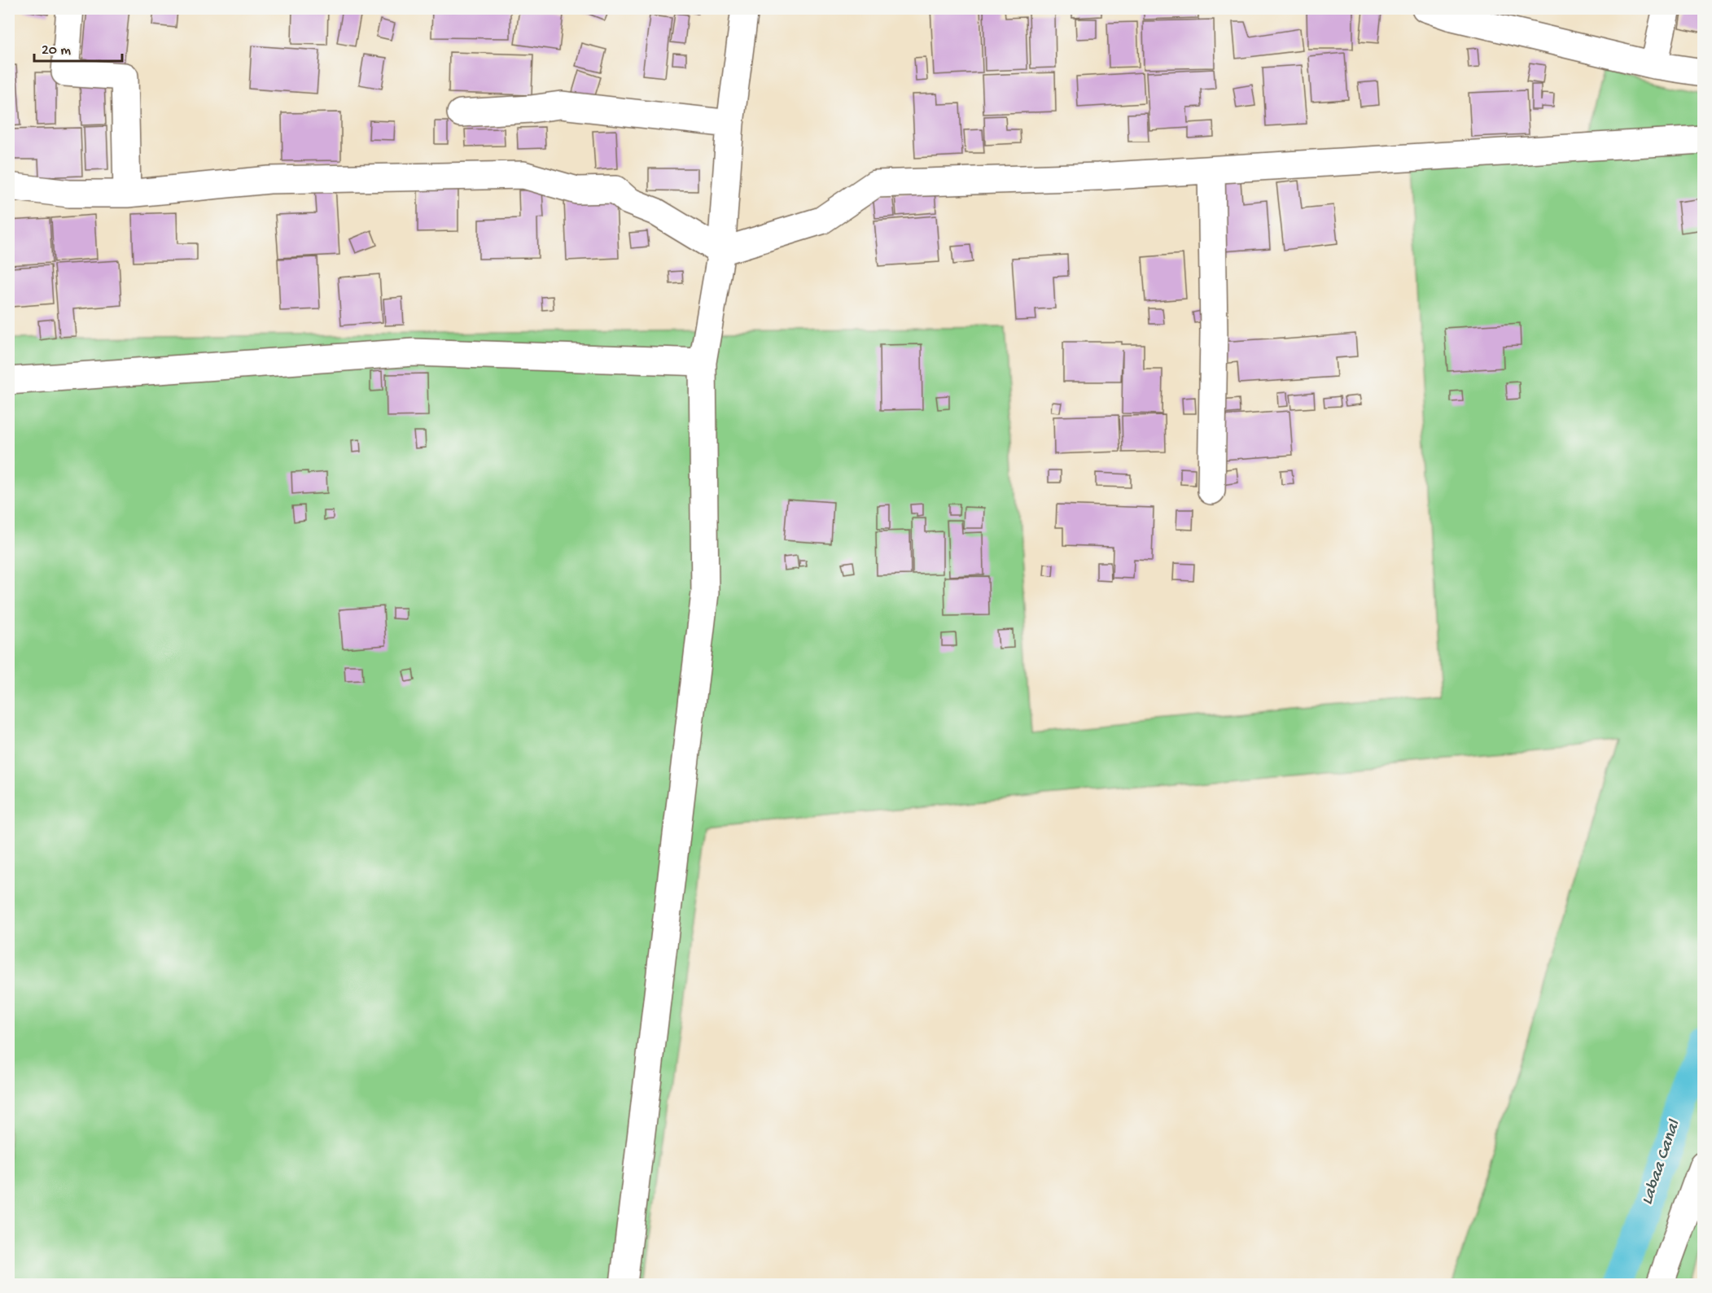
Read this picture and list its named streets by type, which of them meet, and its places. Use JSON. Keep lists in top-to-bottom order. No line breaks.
{"water":["Labaa Canal"],"scale_bar":"20 m"}
